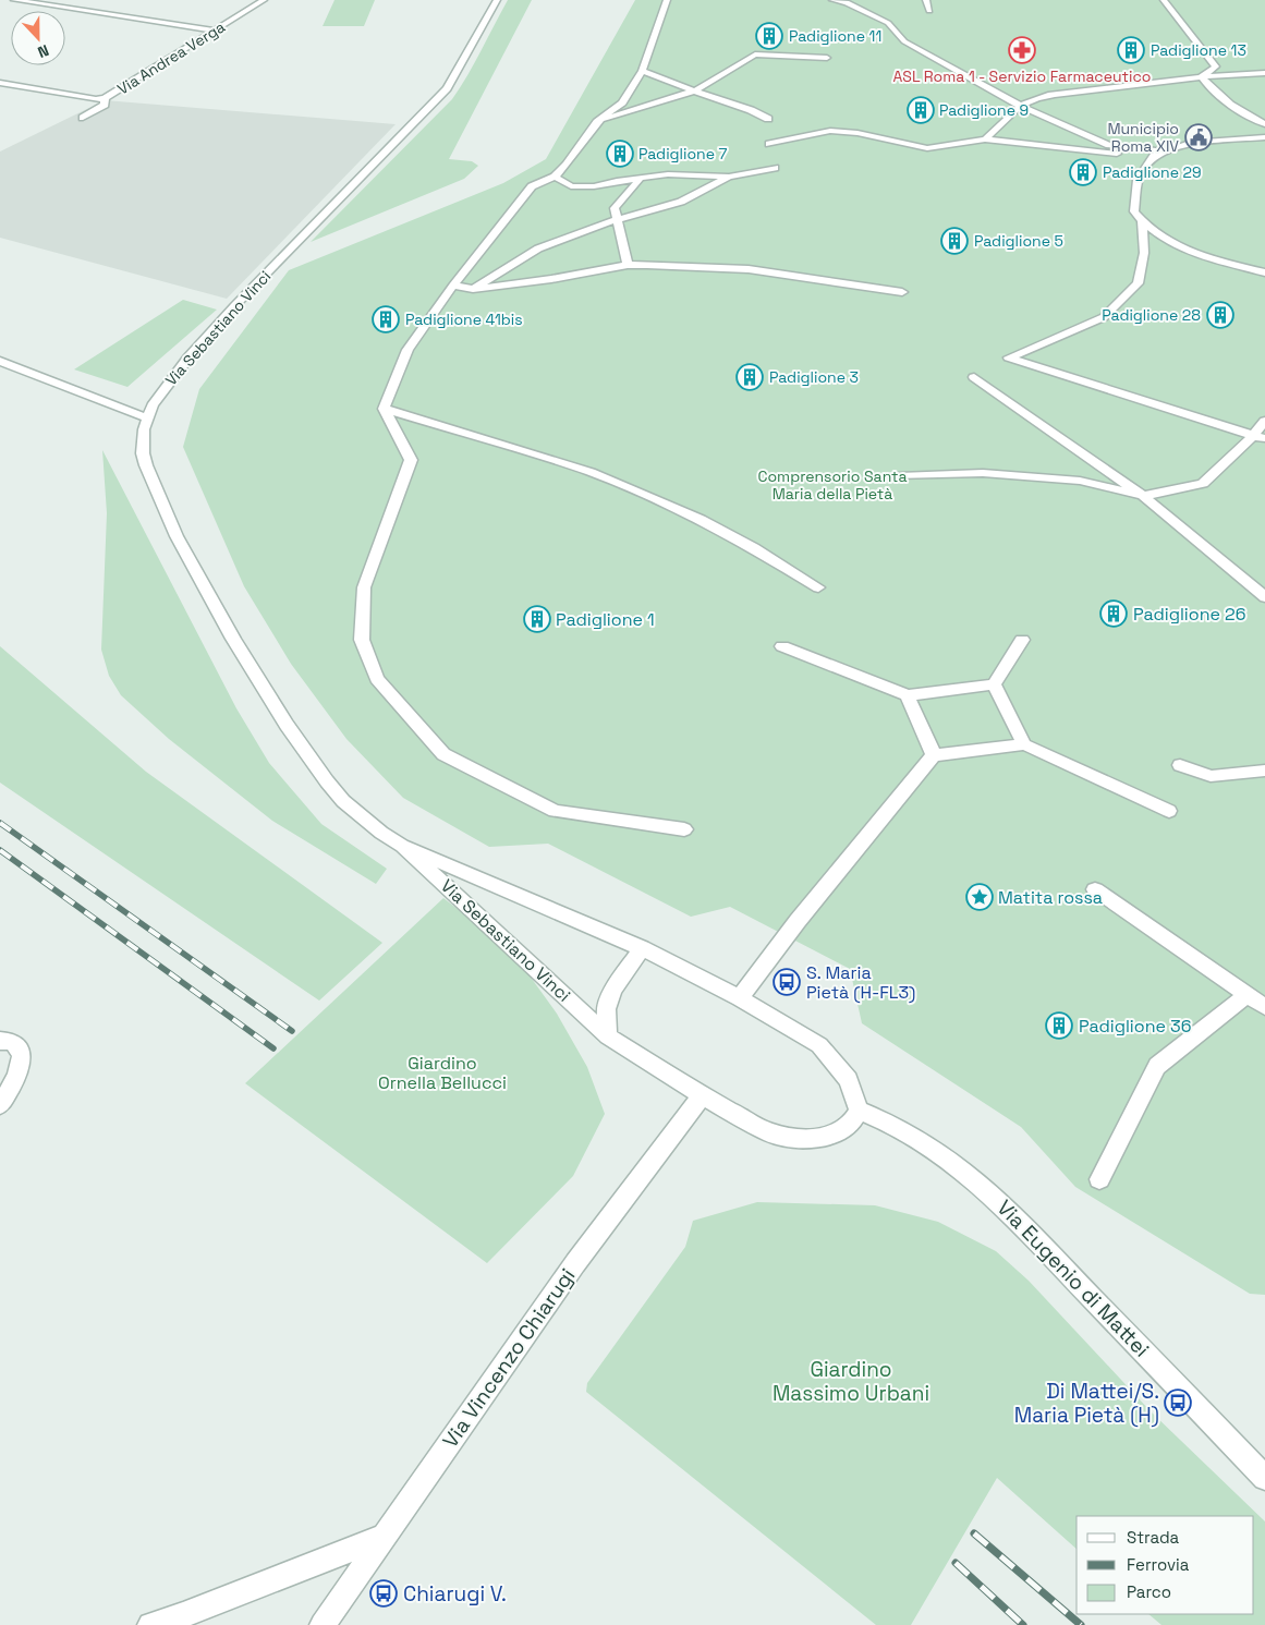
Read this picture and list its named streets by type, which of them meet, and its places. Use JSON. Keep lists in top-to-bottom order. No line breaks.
{"streets":{"street":["Via Andrea Verga","Via Sebastiano Vinci","Via Eugenio di Mattei","Via Vincenzo Chiarugi"]},"crossings":[["Via Sebastiano Vinci","Via Eugenio di Mattei"],["Via Sebastiano Vinci","Via Vincenzo Chiarugi"]],"parks":["Comprensorio Santa Maria della Pietà","Giardino Ornella Bellucci","Giardino Massimo Urbani"],"places":{"building":["Padiglione 11","Padiglione 13","Padiglione 9","Padiglione 7","Padiglione 29","Padiglione 5","Padiglione 28","Padiglione 41bis","Padiglione 3","Padiglione 26","Padiglione 1","Padiglione 36"],"pharmacy":["ASL Roma 1 - Servizio Farmaceutico"],"public building":["Municipio Roma XIV"],"place":["Matita rossa"],"bus stop":["S. Maria Pietà (H-FL3)","Di Mattei/S. Maria Pietà (H)","Chiarugi V."]},"legend":["Strada","Ferrovia","Parco"],"north":"bottom"}
